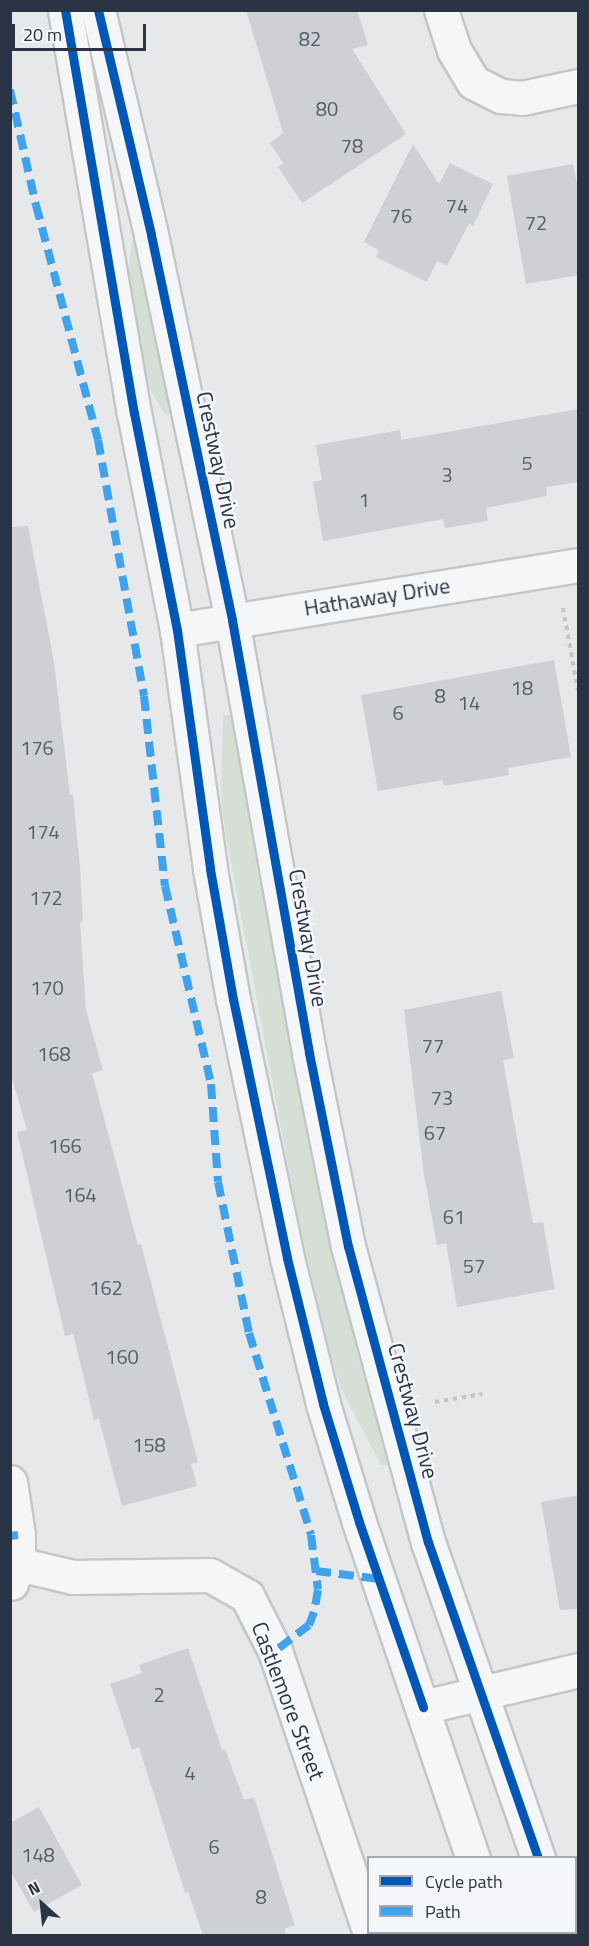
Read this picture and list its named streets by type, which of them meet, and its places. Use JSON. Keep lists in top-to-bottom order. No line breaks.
{"streets":{"street":["Crestway Drive","Hathaway Drive","Castlemore Street"]},"crossings":[["Crestway Drive","Hathaway Drive"]],"house_numbers":["82","80","78","74","76","72","5","3","1","18","8","14","6","176","174","172","170","77","168","73","67","166","164","61","57","162","160","158","2","4","6","148","8"],"legend":["Cycle path","Path"],"scale_bar":"20 m","north":"top left"}
